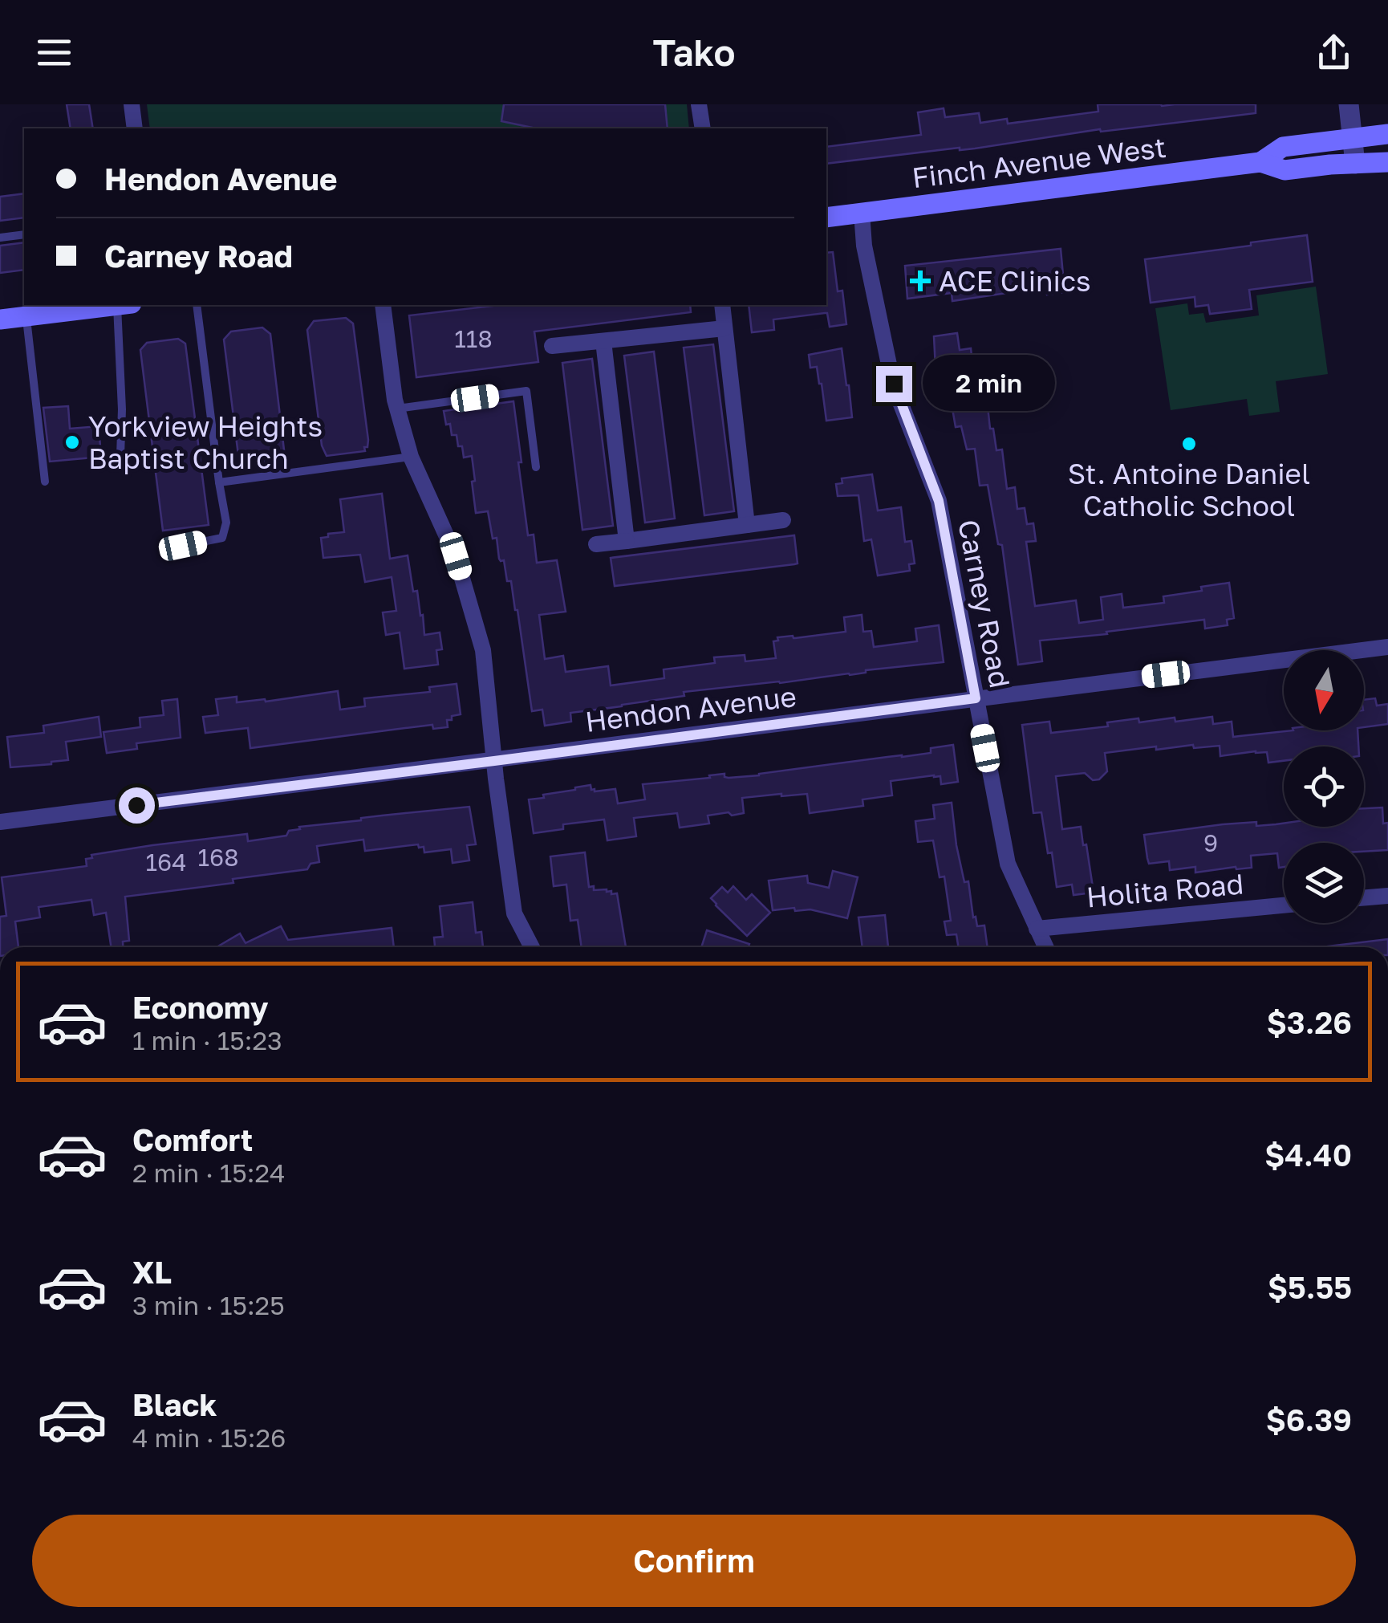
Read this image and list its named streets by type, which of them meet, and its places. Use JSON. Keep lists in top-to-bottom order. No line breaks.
{"streets":{"main road":["Finch Avenue West"],"street":["Carney Road","Hendon Avenue","Holita Road"]},"crossings":[["Finch Avenue West","Carney Road"],["Carney Road","Hendon Avenue"],["Carney Road","Holita Road"]],"places":{"health":["ACE Clinics"],"other":["Yorkview Heights Baptist Church","St. Antoine Daniel Catholic School"]},"house_numbers":["118","9","168","164"],"north":"bottom","page":{"header":"Tako","banner":["Hendon Avenue","Carney Road"],"bubble":"2 min","list":[{"name":"Economy","note":"1 min · 15:23","value":"$3.26"},{"name":"Comfort","note":"2 min · 15:24","value":"$4.40"},{"name":"XL","note":"3 min · 15:25","value":"$5.55"},{"name":"Black","note":"4 min · 15:26","value":"$6.39"}],"buttons":"Confirm"}}
